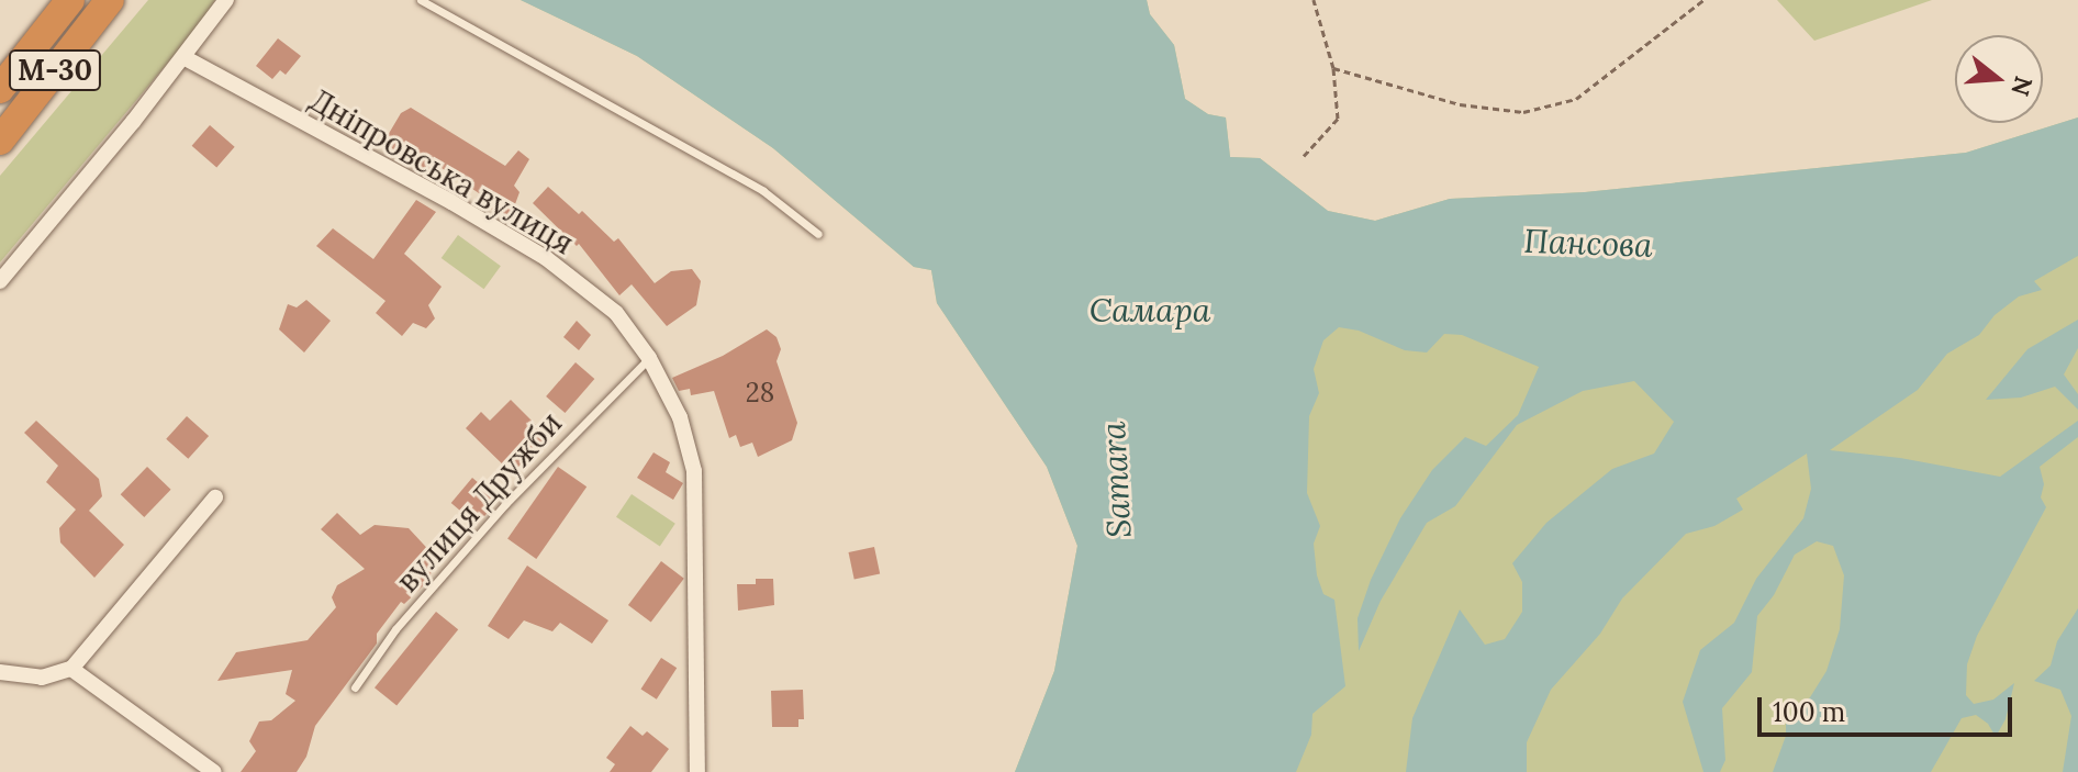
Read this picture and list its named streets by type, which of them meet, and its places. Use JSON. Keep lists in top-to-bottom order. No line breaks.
{"streets":{"highway":["М-30"],"street":["Дніпровська вулиця"],"lane":["вулиця Дружби"]},"crossings":[["Дніпровська вулиця","вулиця Дружби"]],"water":["Пансова","Самара","Samara"],"house_numbers":["28"],"scale_bar":"100 m","north":"right"}
